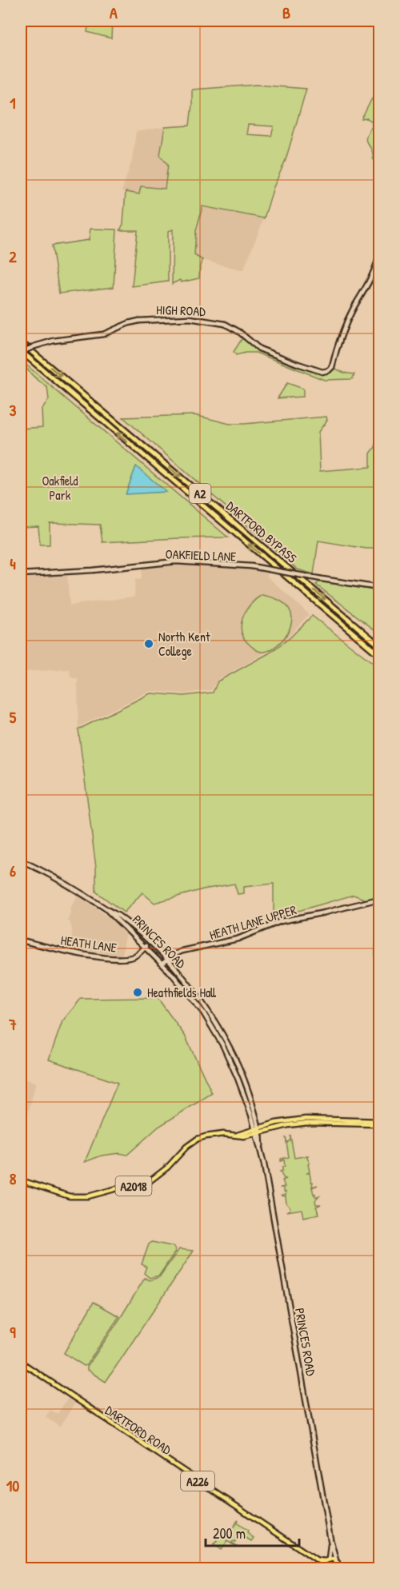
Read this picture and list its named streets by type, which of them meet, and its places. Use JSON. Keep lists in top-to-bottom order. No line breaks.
{"streets":{"highway":["A2","DARTFORD BYPASS"],"main road":["HIGH ROAD","OAKFIELD LANE","HEATH LANE UPPER","PRINCES ROAD","HEATH LANE","A2018","DARTFORD ROAD","A226"]},"crossings":[["HIGH ROAD","DARTFORD BYPASS"],["HEATH LANE UPPER","PRINCES ROAD"],["PRINCES ROAD","HEATH LANE"],["PRINCES ROAD","A2018"],["PRINCES ROAD","DARTFORD ROAD"]],"parks":["Oakfield Park"],"places":["North Kent College","Heathfields Hall"],"scale_bar":"200 m","grid":{"columns":["A","B"],"rows":["1","2","3","4","5","6","7","8","9","10"]}}
